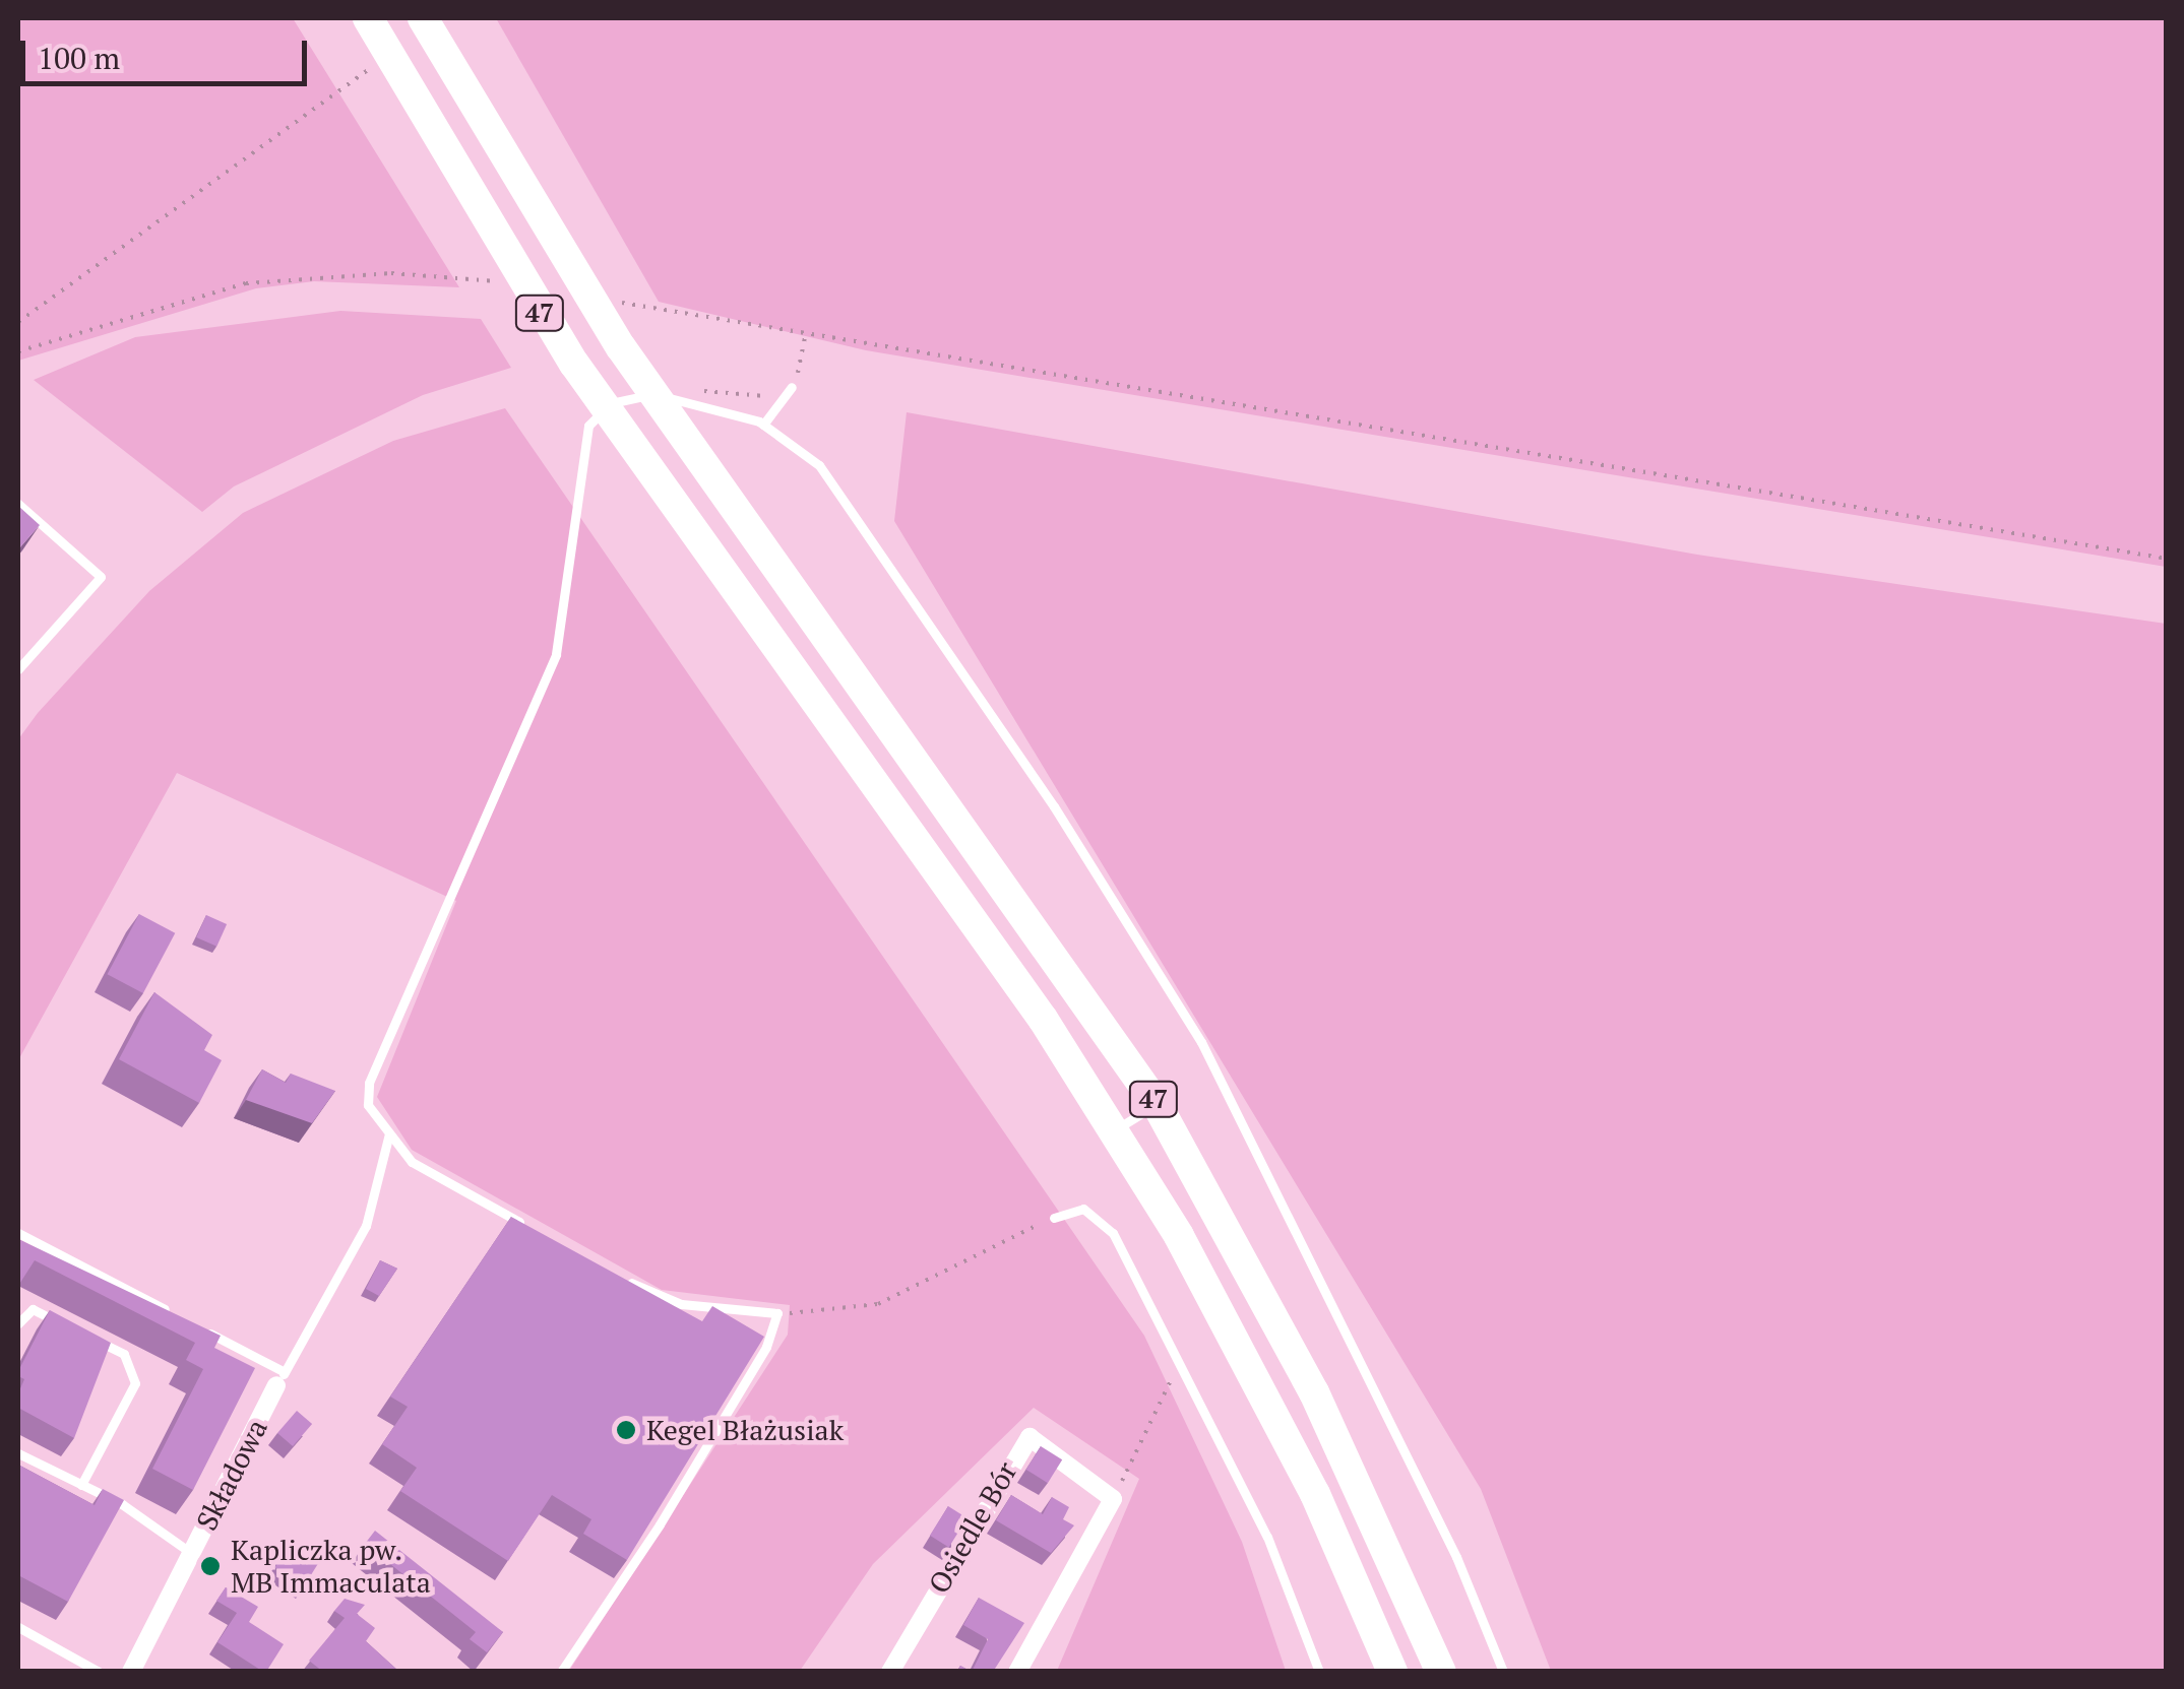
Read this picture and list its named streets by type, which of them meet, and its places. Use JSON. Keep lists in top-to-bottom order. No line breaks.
{"streets":{"main road":["47"],"street":["Składowa","Osiedle Bór"]},"places":["Kegel Błażusiak","Kapliczka pw. MB Immaculata"],"scale_bar":"100 m"}
